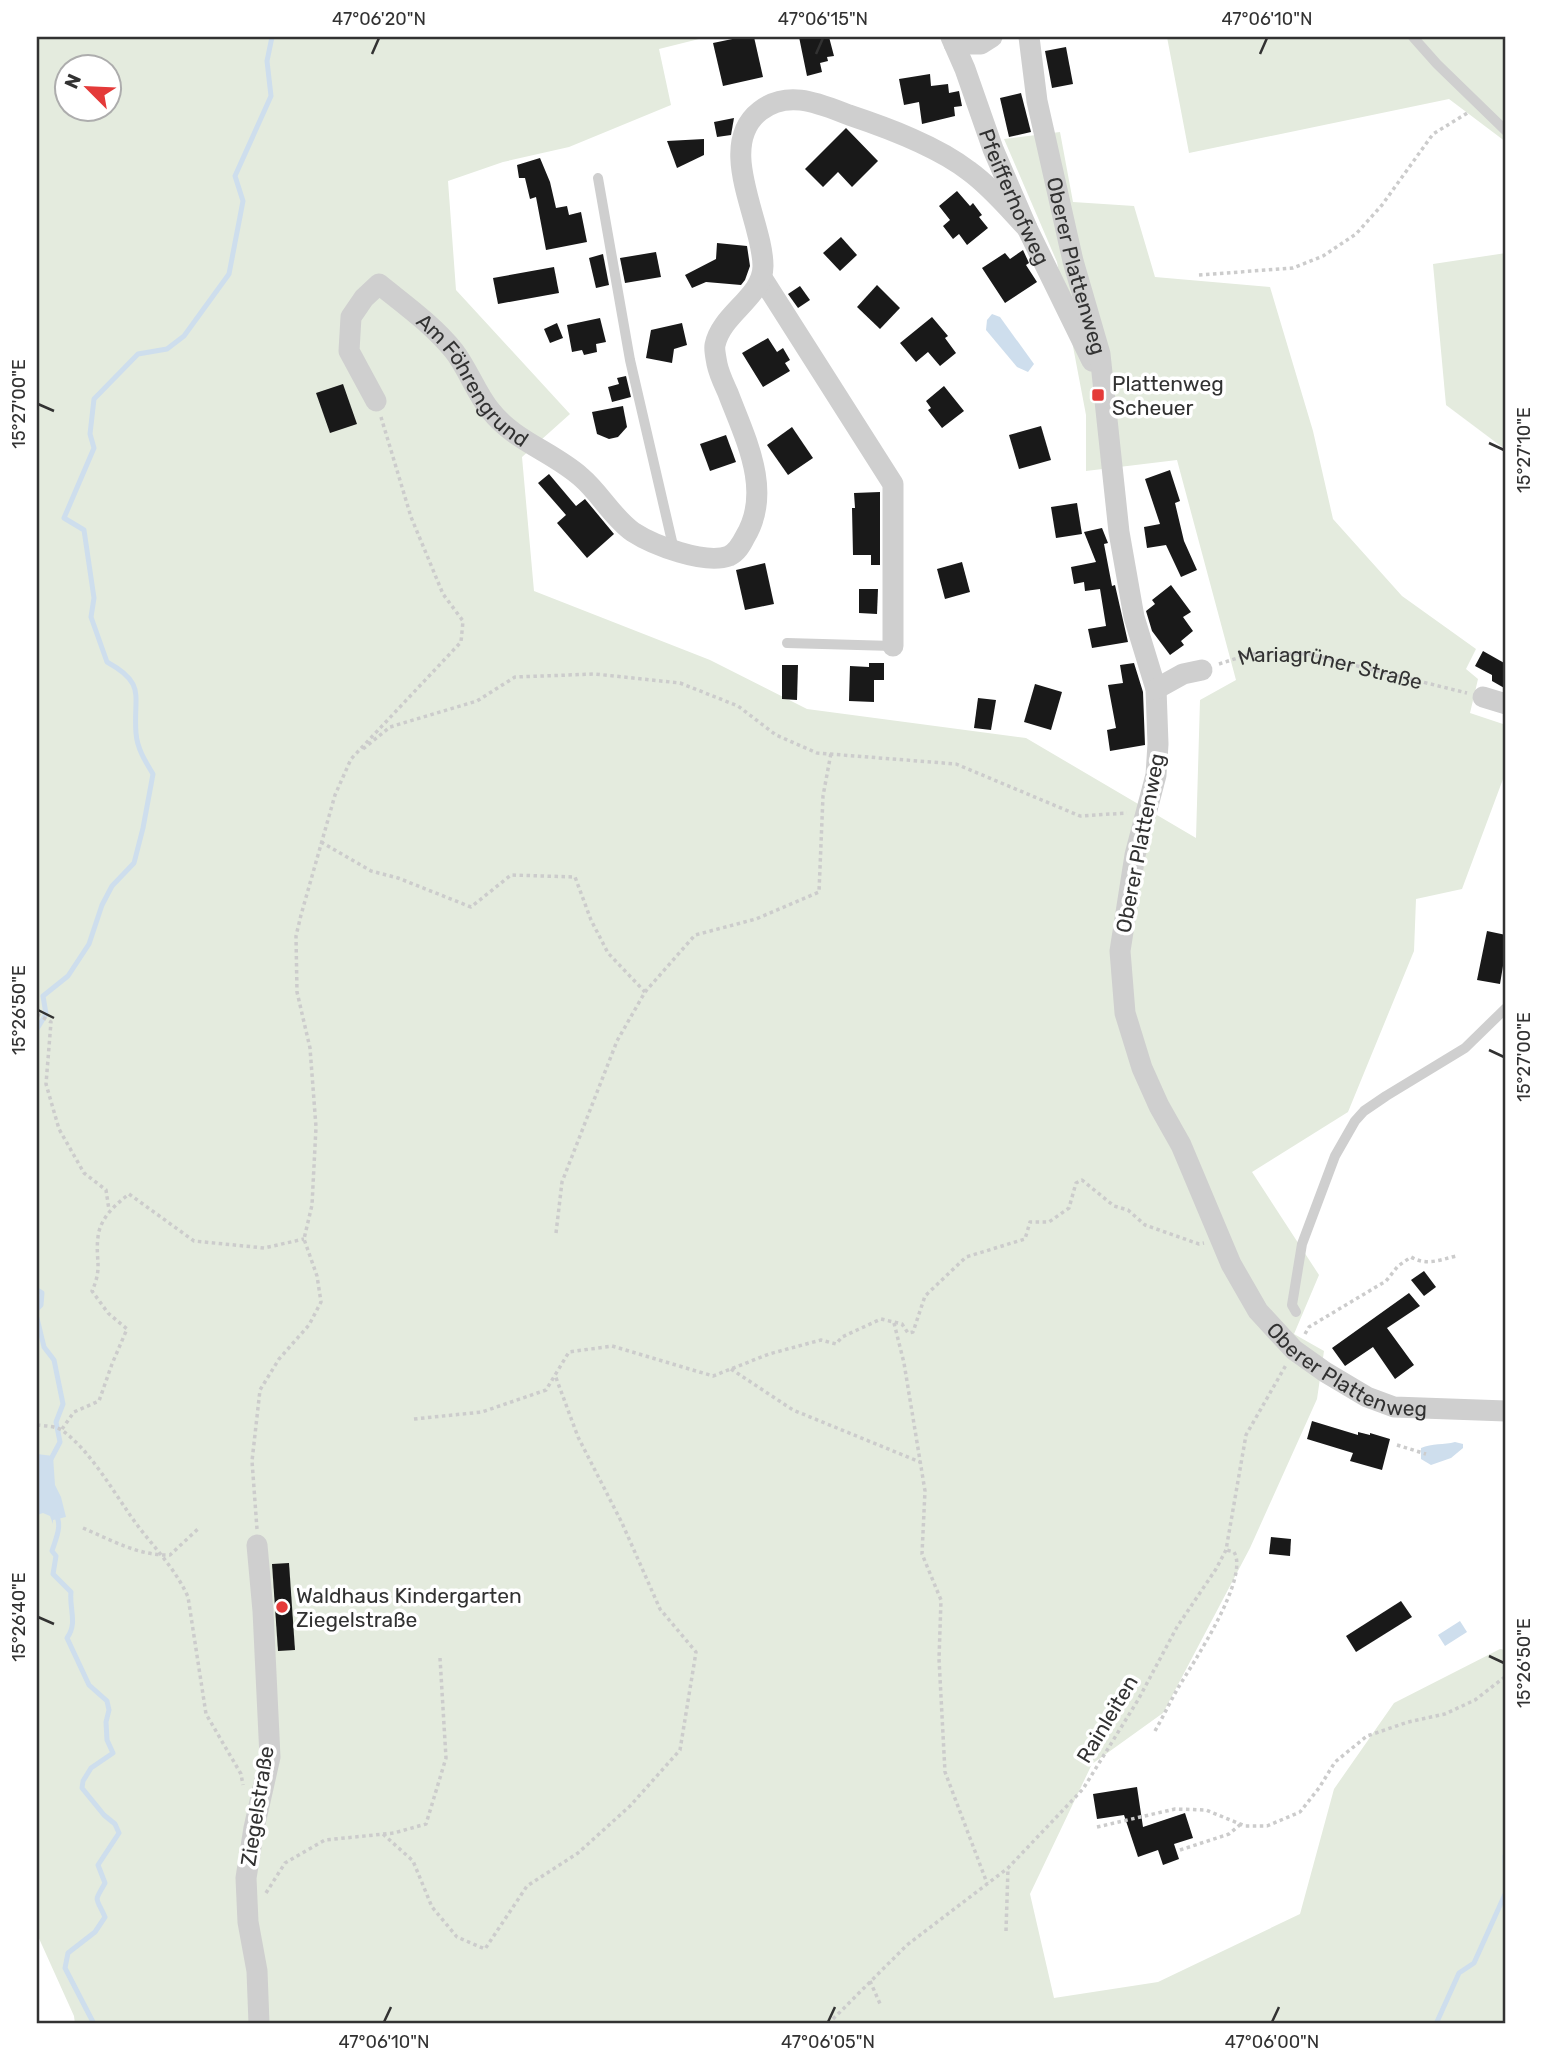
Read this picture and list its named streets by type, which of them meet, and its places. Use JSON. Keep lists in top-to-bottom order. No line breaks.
{"streets":{"street":["Pfeifferhofweg","Oberer Plattenweg","Am Föhrengrund","Ziegelstraße"],"path":["Mariagrüner Straße","Rainleiten"]},"crossings":[["Pfeifferhofweg","Oberer Plattenweg"],["Oberer Plattenweg","Rainleiten"]],"places":{"transit":["Plattenweg Scheuer"],"other":["Waldhaus Kindergarten Ziegelstraße"]},"north":"top left","coordinates":["47°06'20\"N","47°06'15\"N","47°06'10\"N","15°27'00\"E","15°27'10\"E","15°26'50\"E","15°26'40\"E","47°06'05\"N","47°06'00\"N"]}
